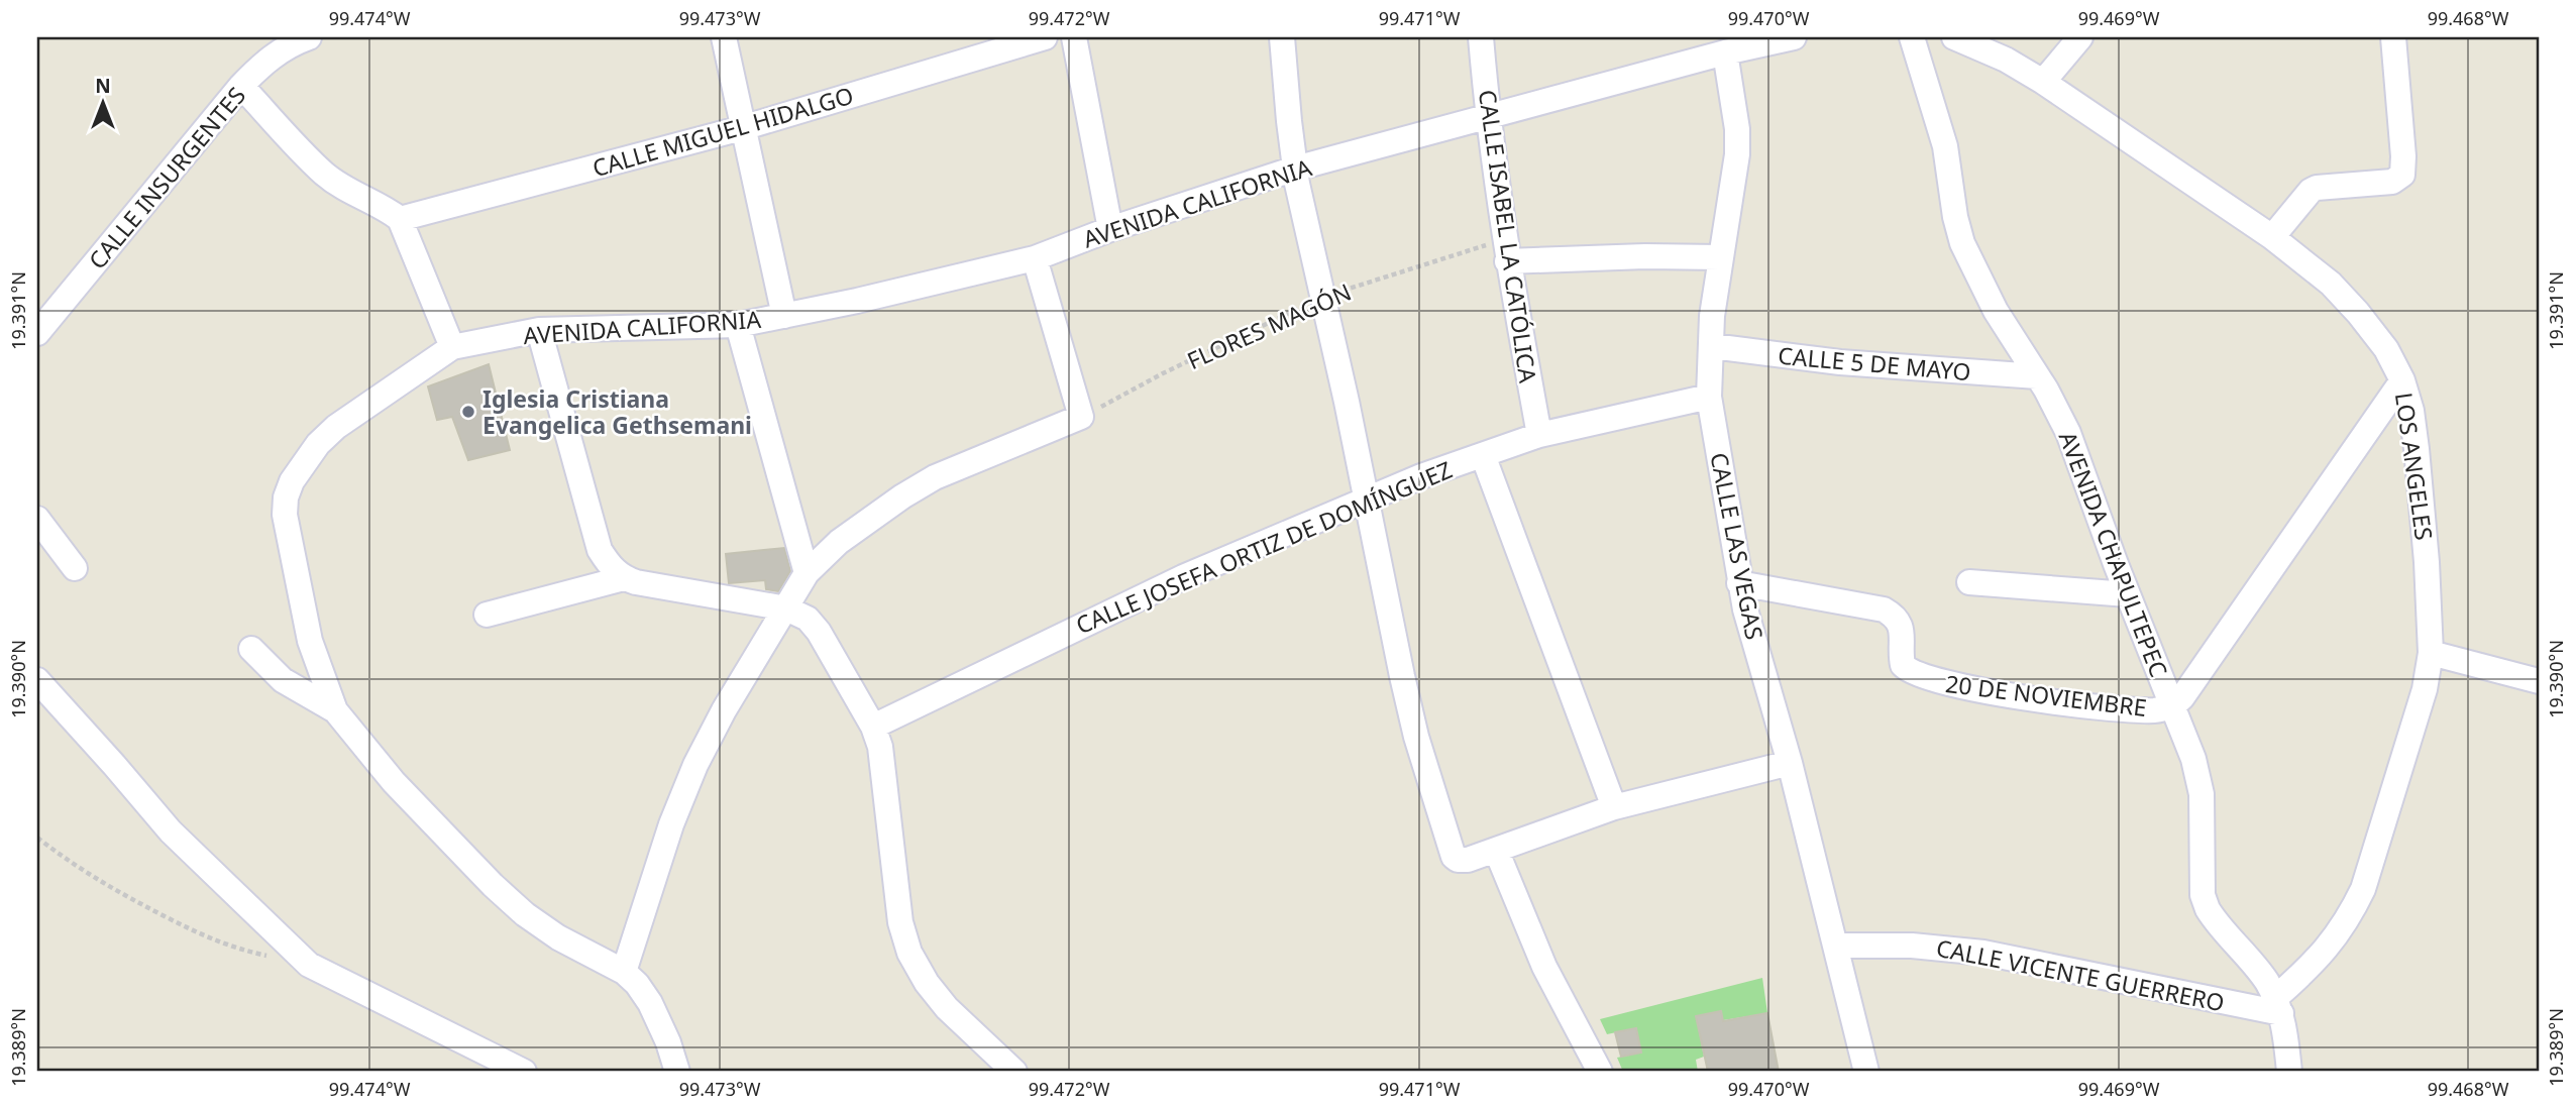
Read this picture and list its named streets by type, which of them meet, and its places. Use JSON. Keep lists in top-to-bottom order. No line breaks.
{"streets":{"street":["CALLE MIGUEL HIDALGO","CALLE INSURGENTES","AVENIDA CALIFORNIA","CALLE ISABEL LA CATÓLICA","CALLE 5 DE MAYO","LOS ANGELES","CALLE LAS VEGAS","CALLE JOSEFA ORTIZ DE DOMÍNGUEZ","AVENIDA CHAPULTEPEC","20 DE NOVIEMBRE","CALLE VICENTE GUERRERO"],"path":["FLORES MAGÓN"]},"crossings":[["AVENIDA CALIFORNIA","CALLE ISABEL LA CATÓLICA"],["AVENIDA CALIFORNIA","CALLE LAS VEGAS"],["CALLE ISABEL LA CATÓLICA","FLORES MAGÓN"],["CALLE ISABEL LA CATÓLICA","CALLE JOSEFA ORTIZ DE DOMÍNGUEZ"],["CALLE 5 DE MAYO","CALLE LAS VEGAS"],["CALLE 5 DE MAYO","AVENIDA CHAPULTEPEC"],["LOS ANGELES","AVENIDA CHAPULTEPEC"],["LOS ANGELES","20 DE NOVIEMBRE"],["LOS ANGELES","CALLE VICENTE GUERRERO"],["CALLE LAS VEGAS","CALLE JOSEFA ORTIZ DE DOMÍNGUEZ"],["CALLE LAS VEGAS","20 DE NOVIEMBRE"],["CALLE LAS VEGAS","CALLE VICENTE GUERRERO"],["AVENIDA CHAPULTEPEC","20 DE NOVIEMBRE"],["AVENIDA CHAPULTEPEC","CALLE VICENTE GUERRERO"]],"places":["Iglesia Cristiana Evangelica Gethsemani"],"north":"top","coordinates":["99.474°W","99.473°W","99.472°W","99.471°W","99.470°W","99.469°W","99.468°W","19.391°N","19.390°N","19.389°N"]}
